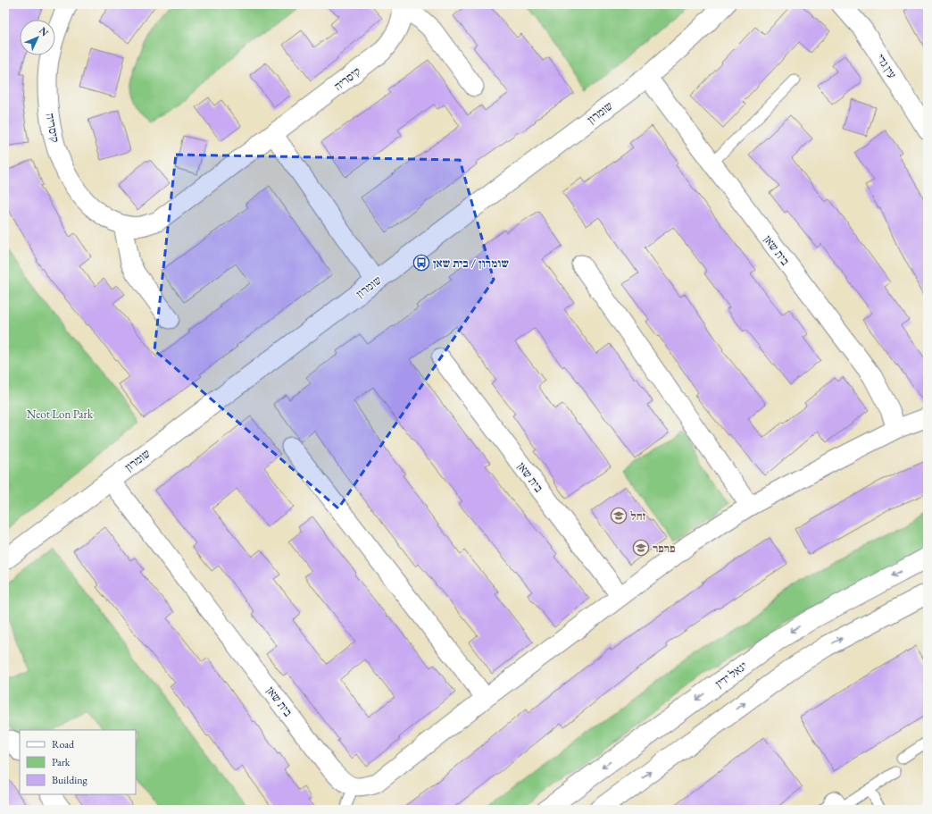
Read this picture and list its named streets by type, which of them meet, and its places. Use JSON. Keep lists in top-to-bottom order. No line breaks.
{"streets":{"street":["עין גדי","קיסריה","שומרון","בית שאן","יגאל ידין"]},"crossings":[["שומרון","בית שאן"]],"parks":["Neot Lon Park"],"places":{"bus stop":["שומרון / בית שאן"],"school or university":["זחל","פרפר"]},"legend":["Road","Park","Building"],"north":"top right"}
